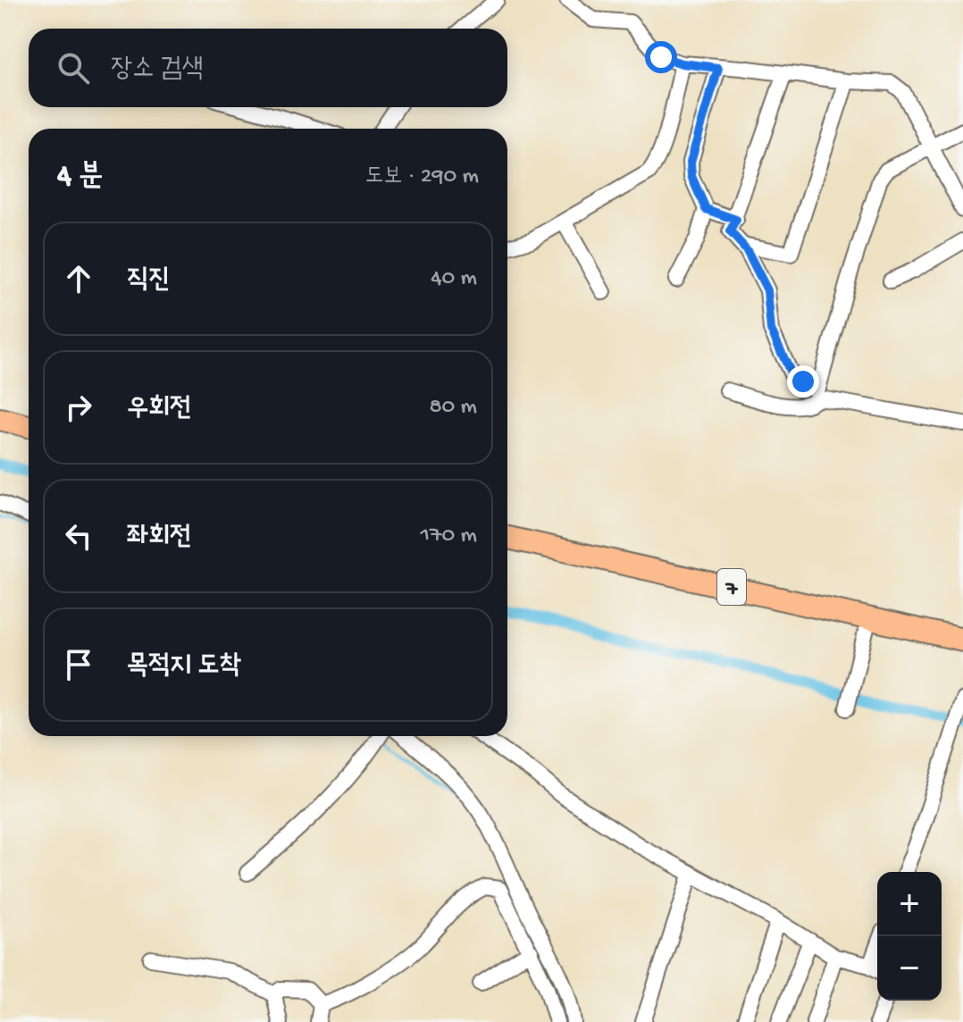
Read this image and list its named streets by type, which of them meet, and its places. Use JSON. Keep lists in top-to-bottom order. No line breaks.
{"streets":{"highway":["7"]},"page":{"search":"장소 검색","heading":["4 분","도보 · 290 m"],"list":[["직진","40 m"],["우회전","80 m"],["좌회전","170 m"],"목적지 도착"],"map_buttons":["+","−"]}}
